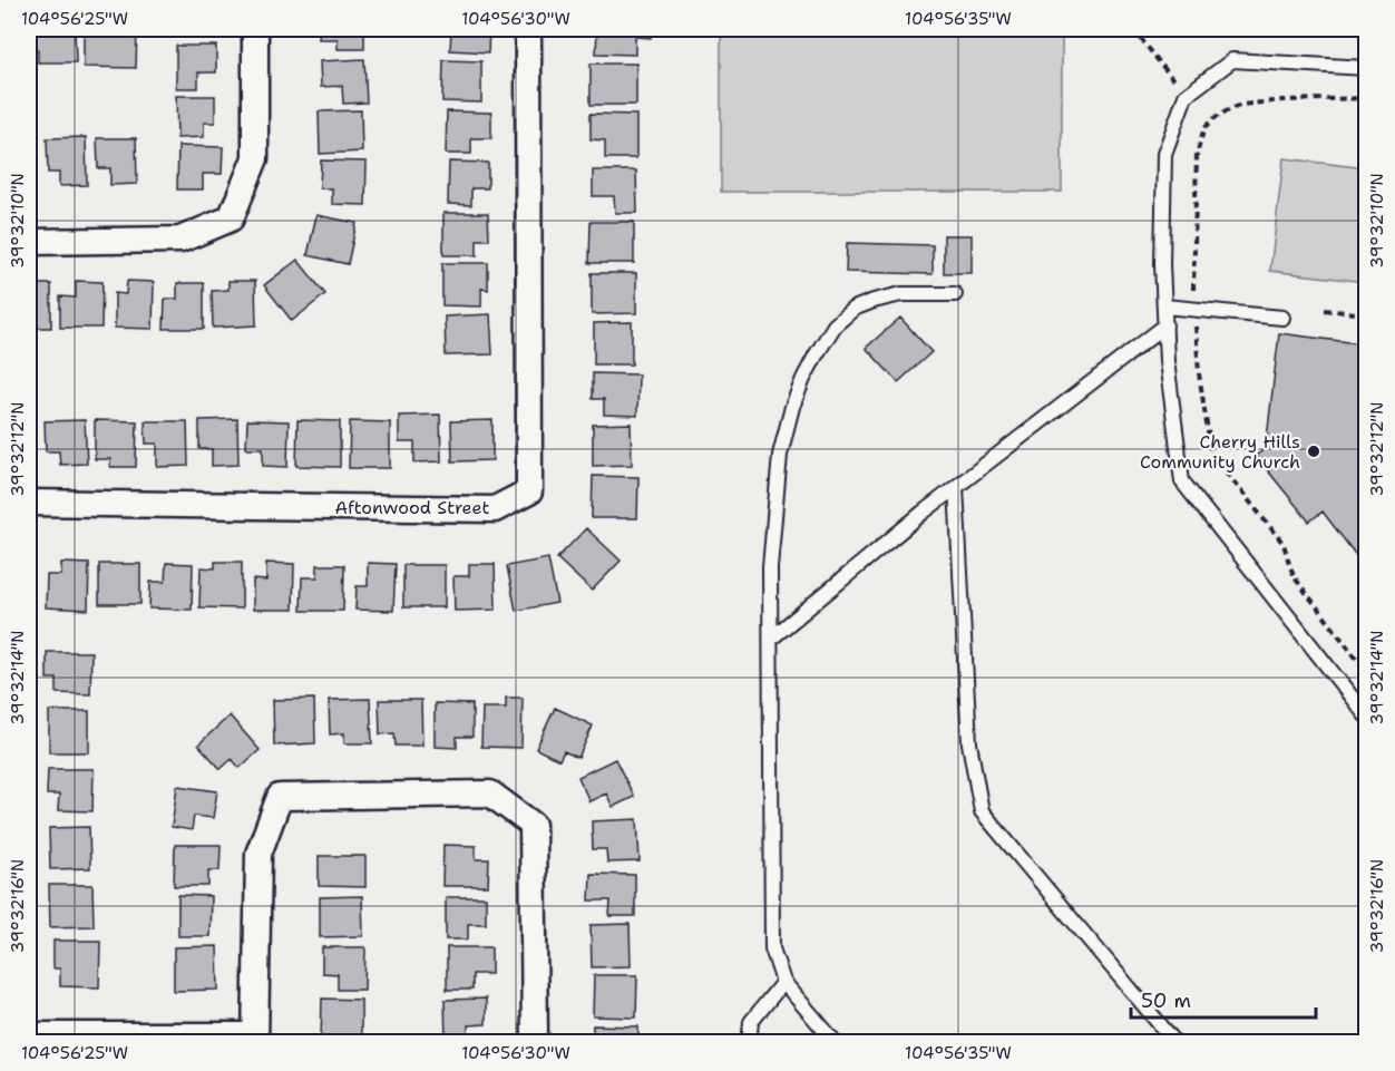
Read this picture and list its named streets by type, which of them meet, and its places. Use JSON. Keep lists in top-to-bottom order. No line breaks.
{"streets":{"street":["Aftonwood Street"]},"places":["Cherry Hills Community Church"],"scale_bar":"50 m","coordinates":["104°56'25\"W","104°56'30\"W","104°56'35\"W","39°32'10\"N","39°32'12\"N","39°32'14\"N","39°32'16\"N"]}
